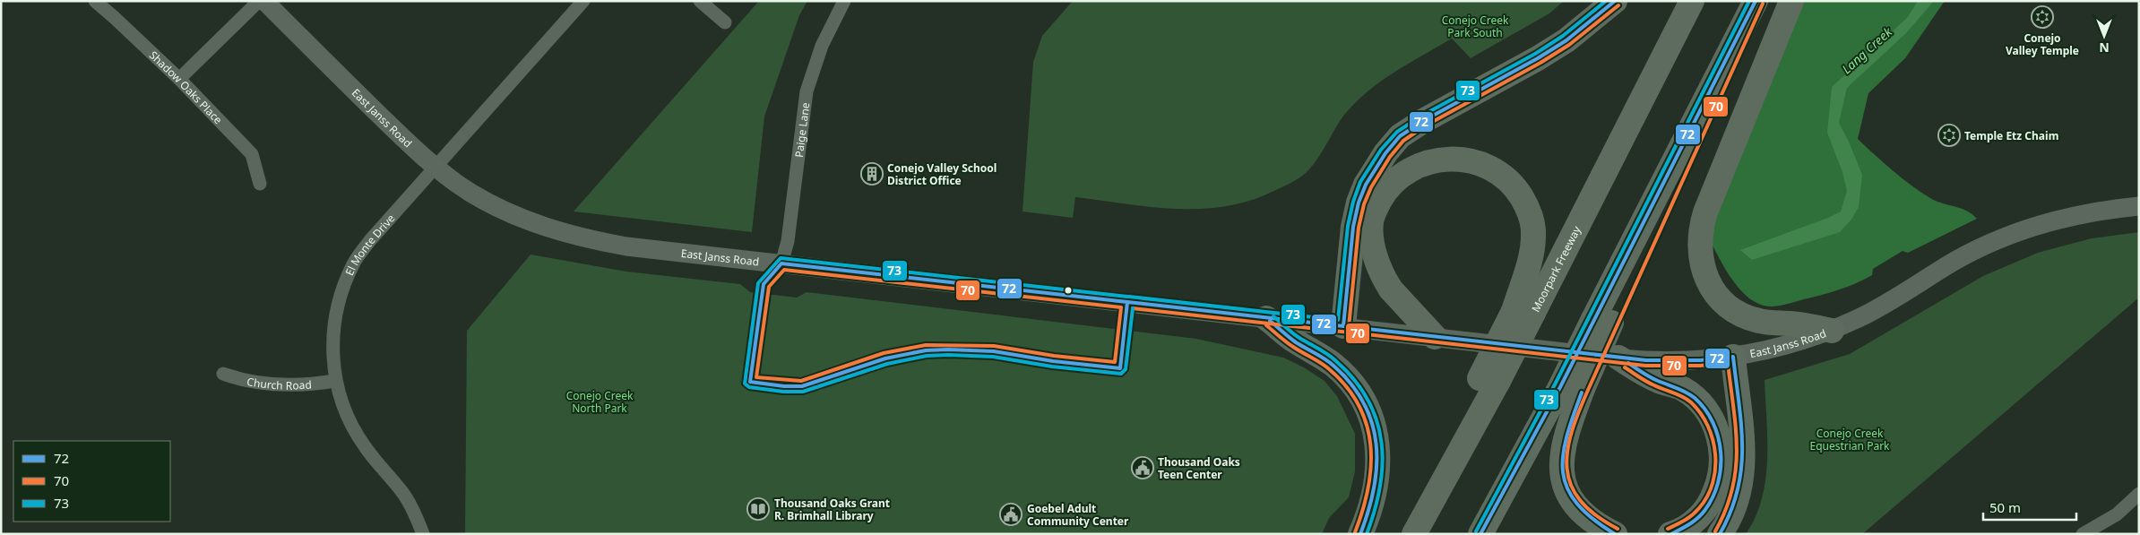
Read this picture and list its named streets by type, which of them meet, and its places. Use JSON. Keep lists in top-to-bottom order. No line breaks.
{"streets":{"highway":["Moorpark Freeway"],"main road":["East Janss Road"],"street":["Shadow Oaks Place","Paige Lane","El Monte Drive","Church Road"]},"crossings":[["East Janss Road","Paige Lane"],["East Janss Road","El Monte Drive"],["El Monte Drive","Church Road"]],"water":["Lang Creek"],"parks":["Conejo Creek Park South","Conejo Creek North Park","Conejo Creek Equestrian Park"],"places":{"synagogue":["Conejo Valley Temple","Temple Etz Chaim"],"building":["Conejo Valley School District Office"],"public building":["Thousand Oaks Teen Center","Goebel Adult Community Center"],"library":["Thousand Oaks Grant R. Brimhall Library"]},"lines":["transit line 72","transit line 73","transit line 70"],"legend":["72","70","73"],"scale_bar":"50 m","north":"bottom"}
